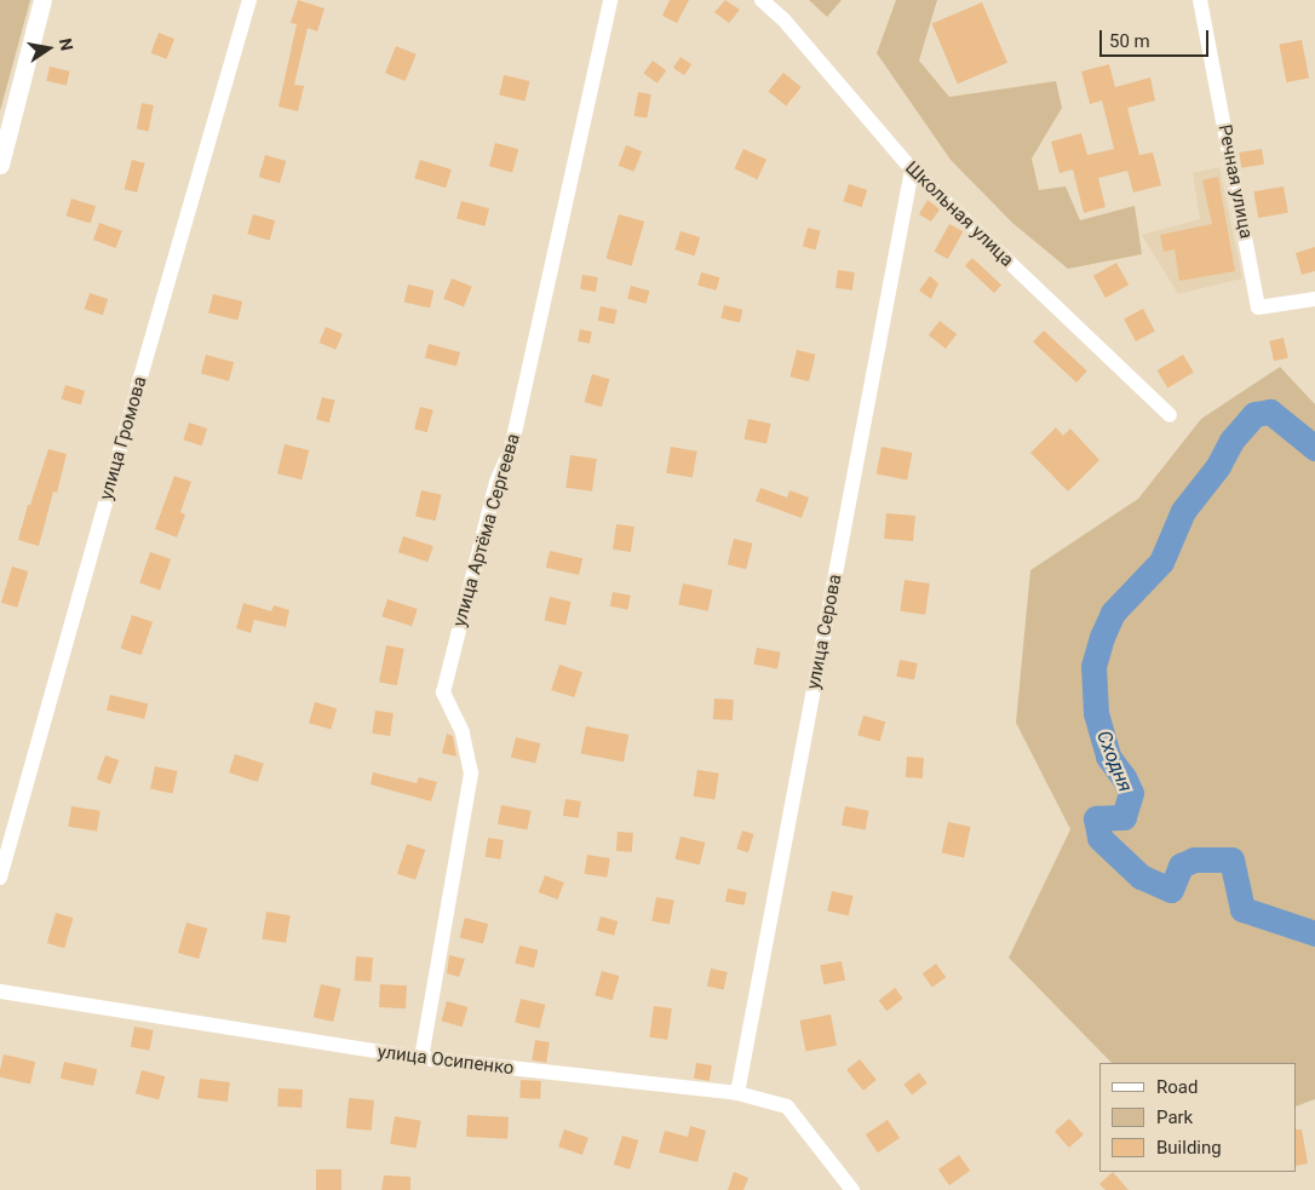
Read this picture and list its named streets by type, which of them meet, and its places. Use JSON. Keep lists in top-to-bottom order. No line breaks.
{"streets":{"street":["Речная улица","Школьная улица","улица Громова","улица Артёма Сергеева","улица Серова","улица Осипенко"]},"crossings":[["Школьная улица","улица Серова"],["улица Артёма Сергеева","улица Осипенко"],["улица Серова","улица Осипенко"]],"water":["Сходня"],"legend":["Road","Park","Building"],"scale_bar":"50 m","north":"right"}
